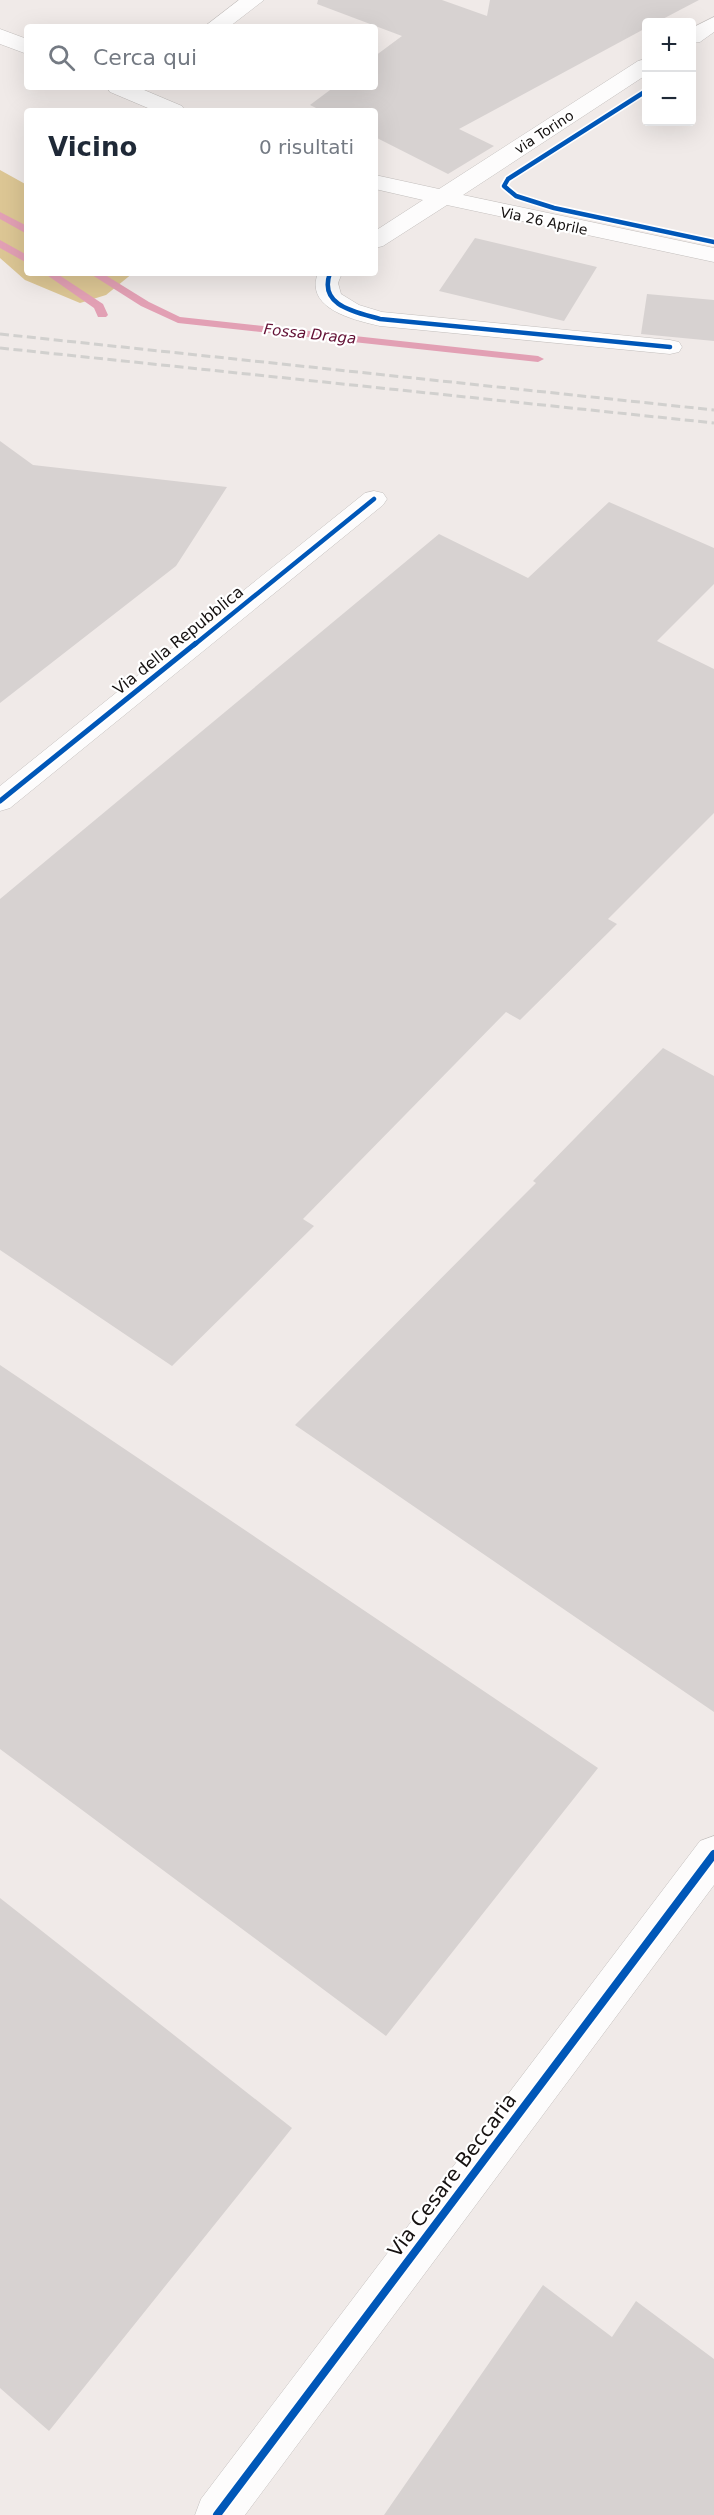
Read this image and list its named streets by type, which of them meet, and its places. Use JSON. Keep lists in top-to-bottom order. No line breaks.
{"streets":{"street":["via Torino","Via 26 Aprile","Via della Repubblica","Via Cesare Beccaria"]},"crossings":[["via Torino","Via 26 Aprile"]],"water":["Fossa Draga"],"page":{"map_buttons":["+","−"],"search":"Cerca qui","heading":["Vicino","0 risultati"]}}
